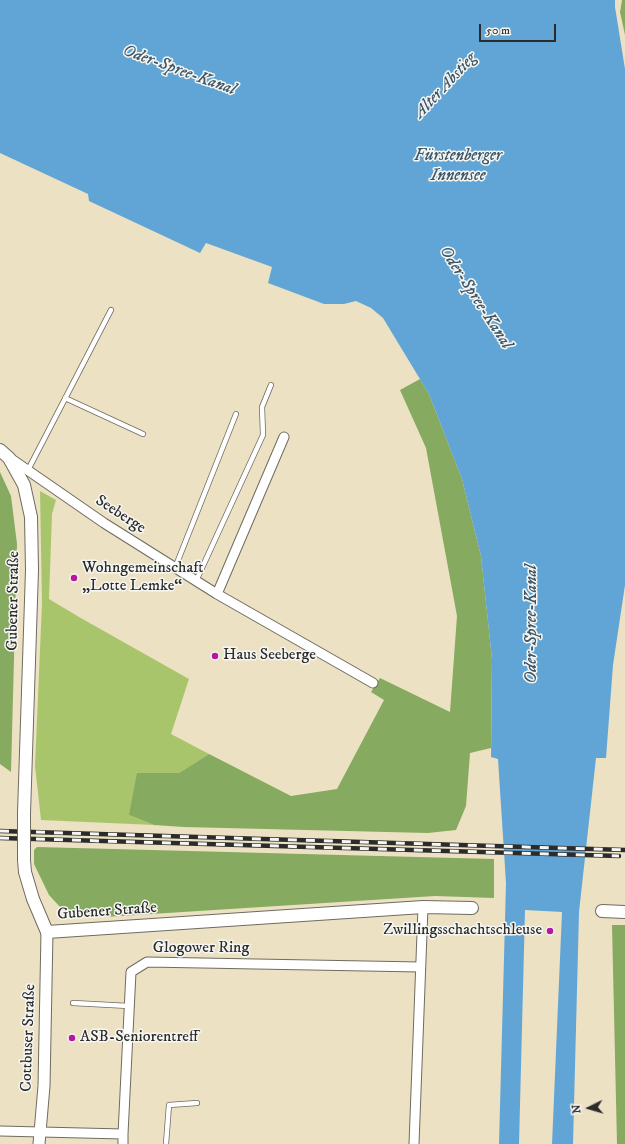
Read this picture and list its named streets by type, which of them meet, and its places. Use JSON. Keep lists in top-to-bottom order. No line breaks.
{"streets":{"main road":["Gubener Straße"],"street":["Seeberge","Glogower Ring","Cottbuser Straße"]},"crossings":[["Seeberge","Gubener Straße"],["Gubener Straße","Cottbuser Straße"]],"water":["Oder-Spree-Kanal","Alter Abstieg","Fürstenberger Innensee"],"places":["Wohngemeinschaft „Lotte Lemke“","Haus Seeberge","Zwillingsschachtschleuse","ASB-Seniorentreff"],"scale_bar":"50 m","north":"left"}
